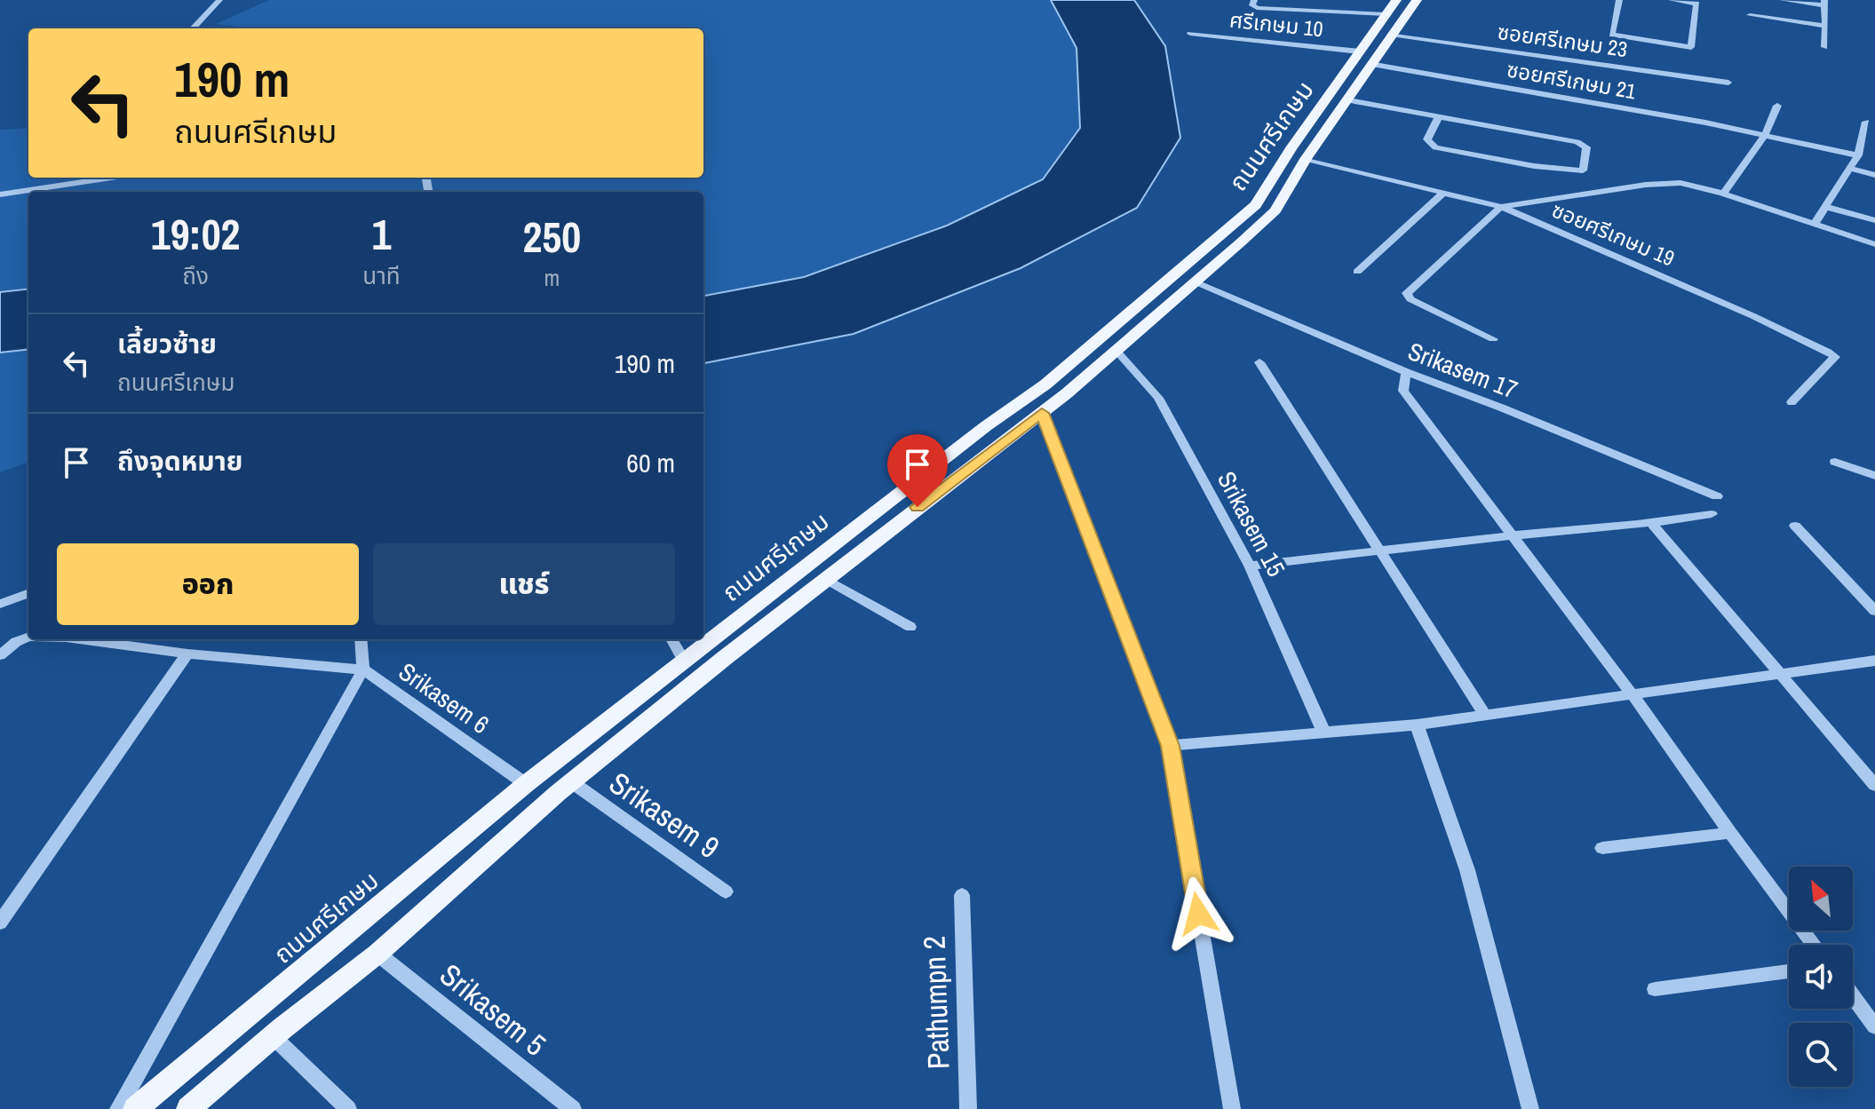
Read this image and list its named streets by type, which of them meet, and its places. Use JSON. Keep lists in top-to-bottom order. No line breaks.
{"streets":{"main road":["ถนนศรีเกษม"],"street":["ศรีเกษม 10","ซอยศรีเกษม 23","ซอยศรีเกษม 21","ซอยศรีเกษม 19","Srikasem 17","Srikasem 15","Srikasem 6","Srikasem 9","Pathumpn 2","Srikasem 5"]},"crossings":[["ศรีเกษม 10","ซอยศรีเกษม 21"],["ศรีเกษม 10","ถนนศรีเกษม"],["ซอยศรีเกษม 23","ถนนศรีเกษม"],["ซอยศรีเกษม 21","ถนนศรีเกษม"],["ถนนศรีเกษม","ซอยศรีเกษม 19"],["ถนนศรีเกษม","Srikasem 17"],["ถนนศรีเกษม","Srikasem 15"],["ถนนศรีเกษม","Srikasem 6"],["ถนนศรีเกษม","Srikasem 9"],["ถนนศรีเกษม","Srikasem 5"]],"north":"top left","page":{"turn":["190 m","ถนนศรีเกษม"],"eta":["19:02","ถึง","1","นาที","250","m"],"list":[{"name":"เลี้ยวซ้าย","note":"ถนนศรีเกษม","value":"190 m"},{"name":"ถึงจุดหมาย","value":"60 m"}],"buttons":["ออก","แชร์"]}}
